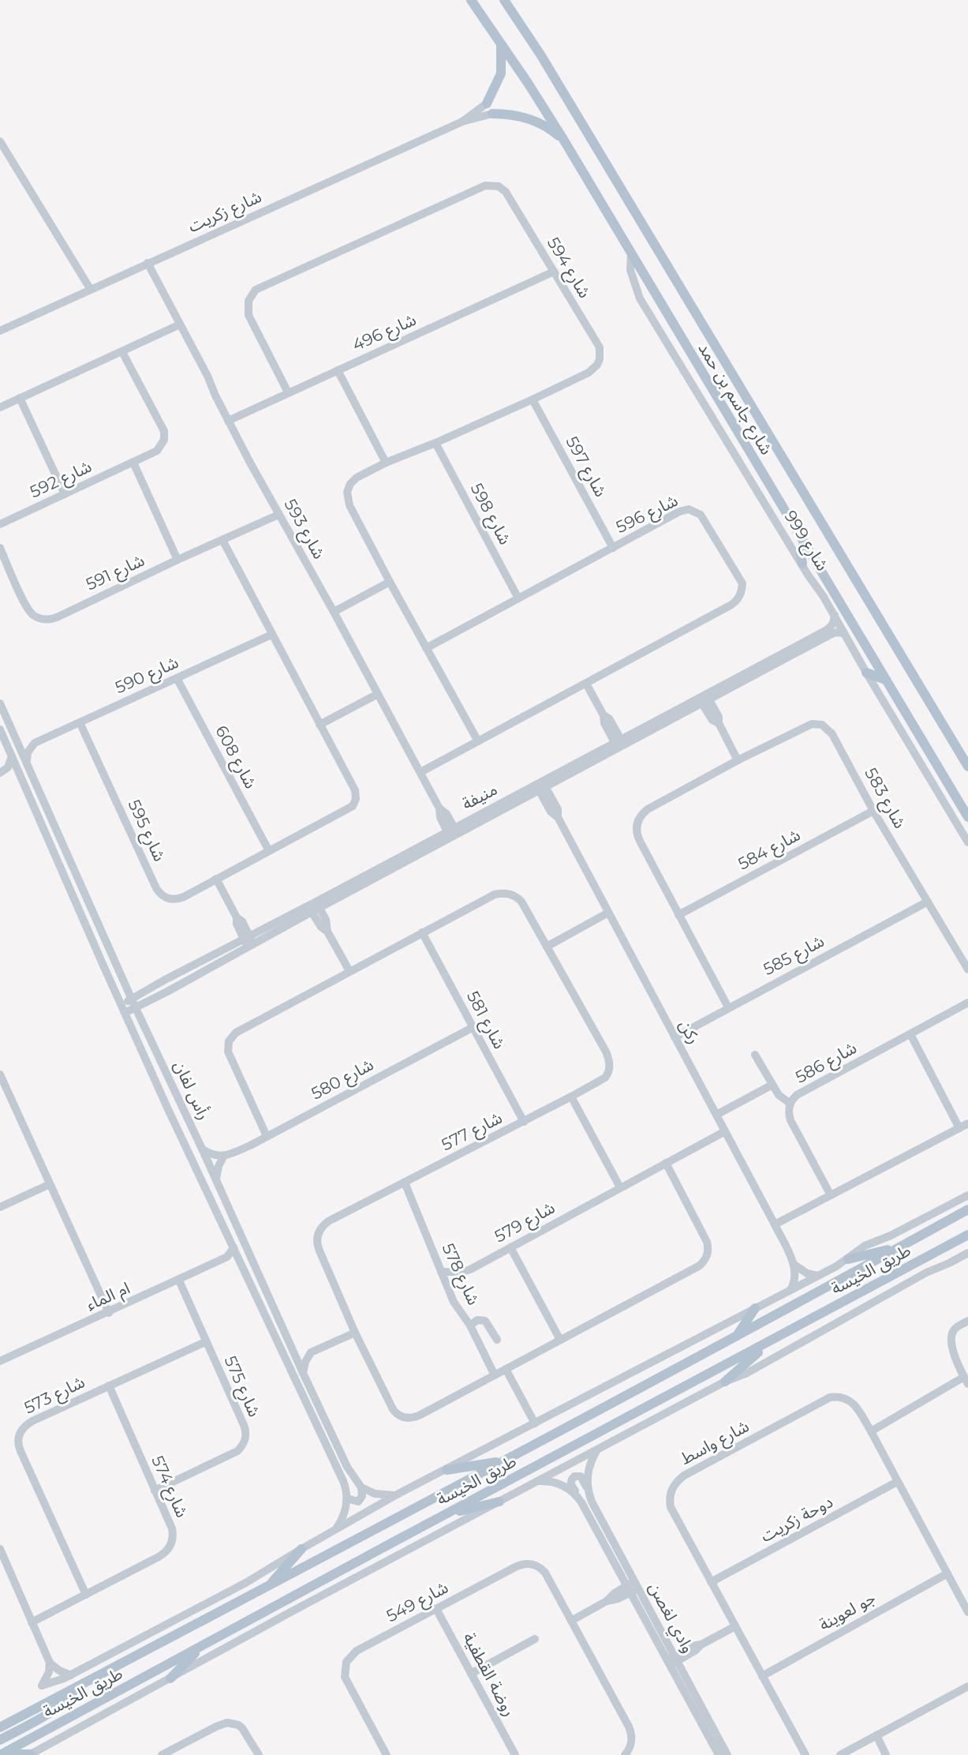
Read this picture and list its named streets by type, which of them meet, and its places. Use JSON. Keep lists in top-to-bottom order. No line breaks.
{"streets":{"main road":["شارع جاسم بن حمد","طريق الخيسة"],"street":["شارع زكريت","شارع 594","شارع 496","شارع 597","شارع 592","شارع 598","شارع 596","شارع 593","شارع 999","شارع 591","شارع 590","شارع 608","منيفة","شارع 583","شارع 595","شارع 584","شارع 585","شارع 581","ركن","شارع 586","شارع 580","رأس لفان","شارع 577","شارع 579","شارع 578","ام الماء","شارع 575","شارع 573","شارع واسط","شارع 574","دوحة زكريت","شارع 549","جو لعوينة","وادي لغصن","روضة القطفية"]},"crossings":[["شارع زكريت","شارع 593"],["شارع 594","شارع 496"],["شارع 594","شارع 597"],["شارع 594","شارع 598"],["شارع 594","شارع 596"],["شارع 496","شارع 593"],["شارع جاسم بن حمد","شارع 999"],["شارع 597","شارع 596"],["شارع 598","شارع 596"],["شارع 596","شارع 593"],["شارع 593","شارع 591"],["شارع 593","منيفة"],["شارع 999","منيفة"],["شارع 591","شارع 595"],["شارع 590","شارع 608"],["شارع 590","شارع 595"],["شارع 608","شارع 595"],["منيفة","ركن"],["منيفة","رأس لفان"],["شارع 583","شارع 584"],["شارع 583","شارع 585"],["شارع 585","ركن"],["شارع 581","شارع 580"],["شارع 581","شارع 577"],["ركن","شارع 579"],["ركن","طريق الخيسة"],["شارع 580","شارع 577"],["شارع 577","شارع 579"],["شارع 577","شارع 578"],["شارع 579","شارع 578"],["طريق الخيسة","وادي لغصن"],["ام الماء","شارع 575"],["شارع 575","شارع 573"],["شارع 575","شارع 574"],["شارع 573","شارع 574"],["شارع واسط","دوحة زكريت"],["شارع واسط","جو لعوينة"],["شارع 549","روضة القطفية"]]}
